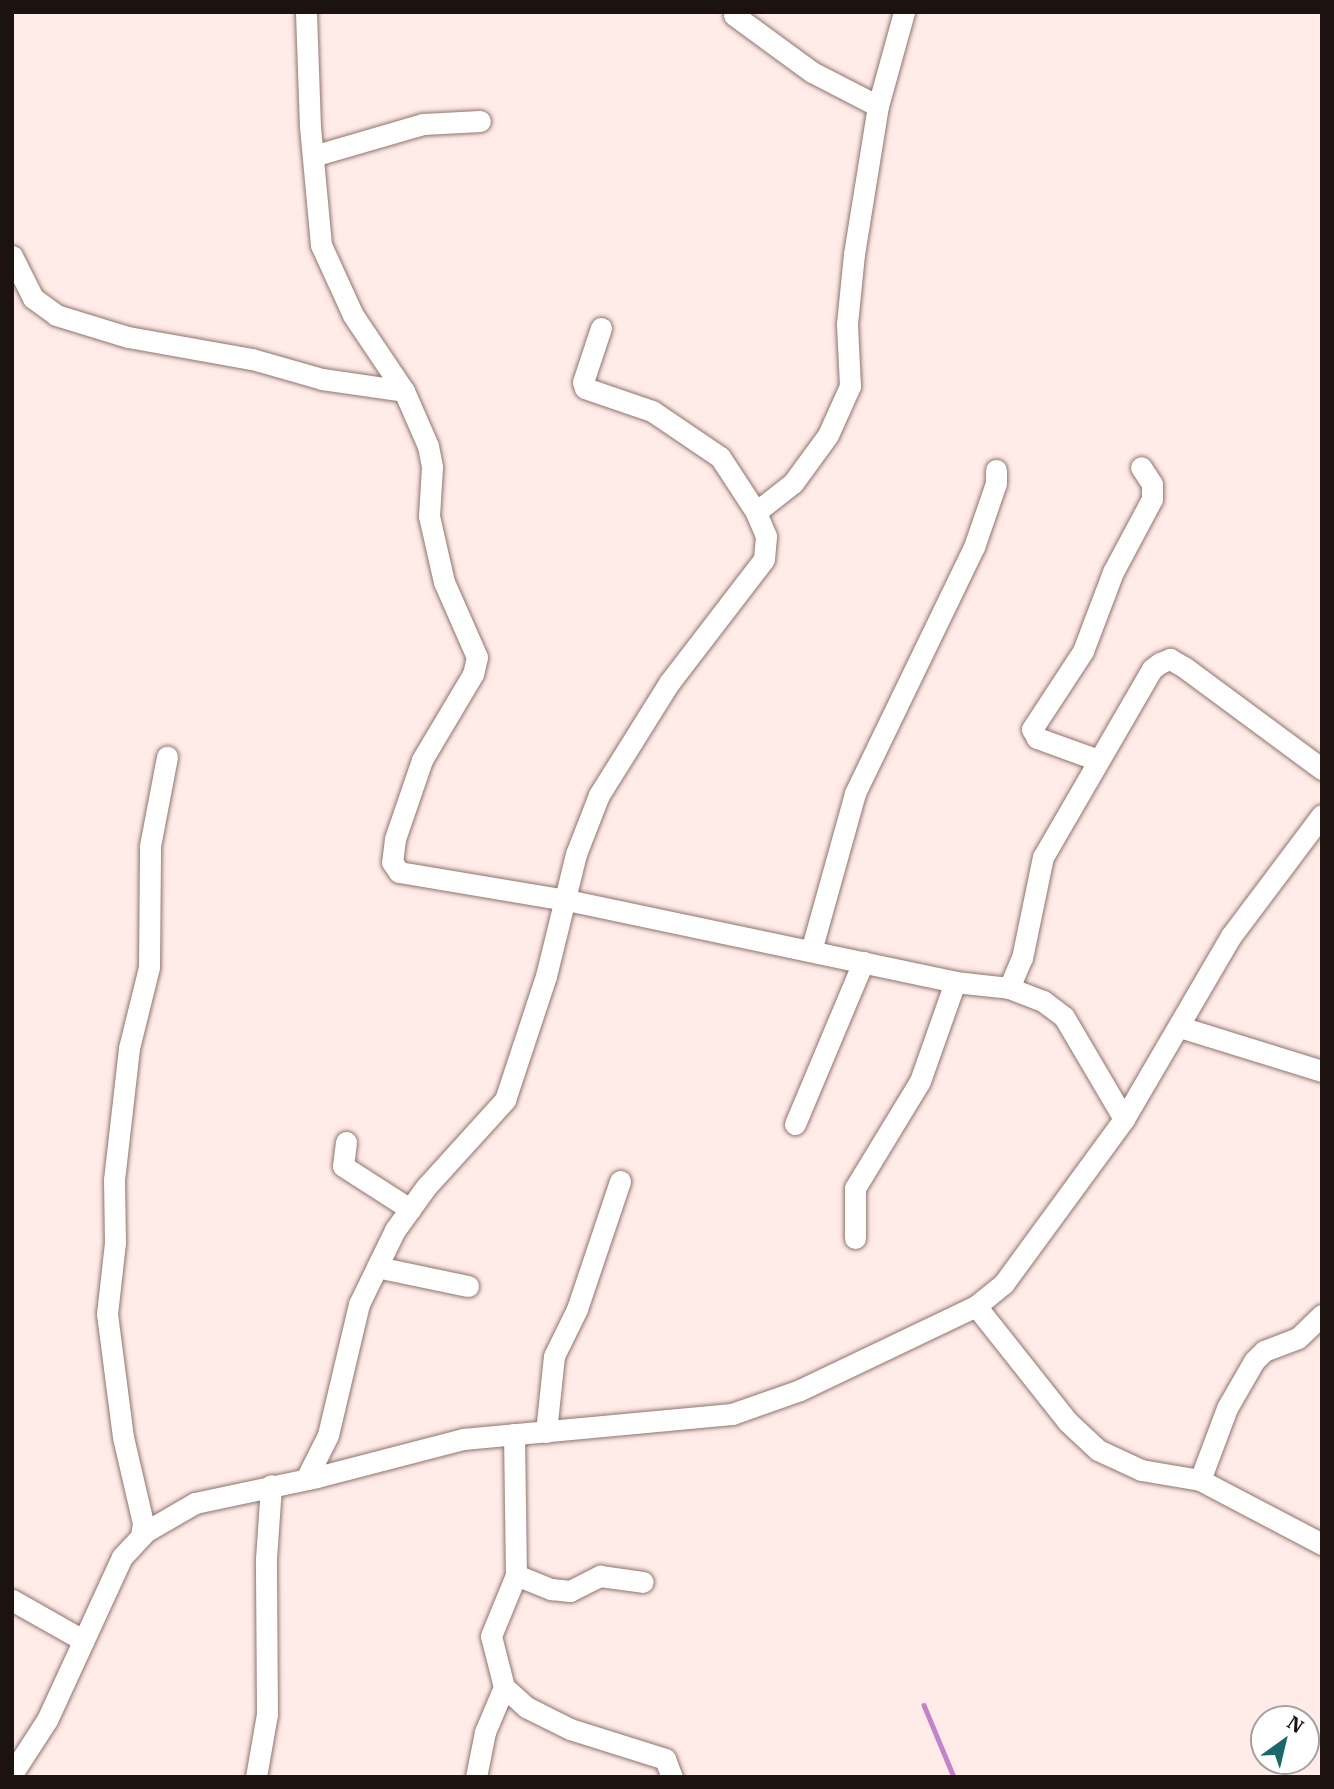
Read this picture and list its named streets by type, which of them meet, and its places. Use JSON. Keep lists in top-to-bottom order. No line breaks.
{"north":"top right"}
